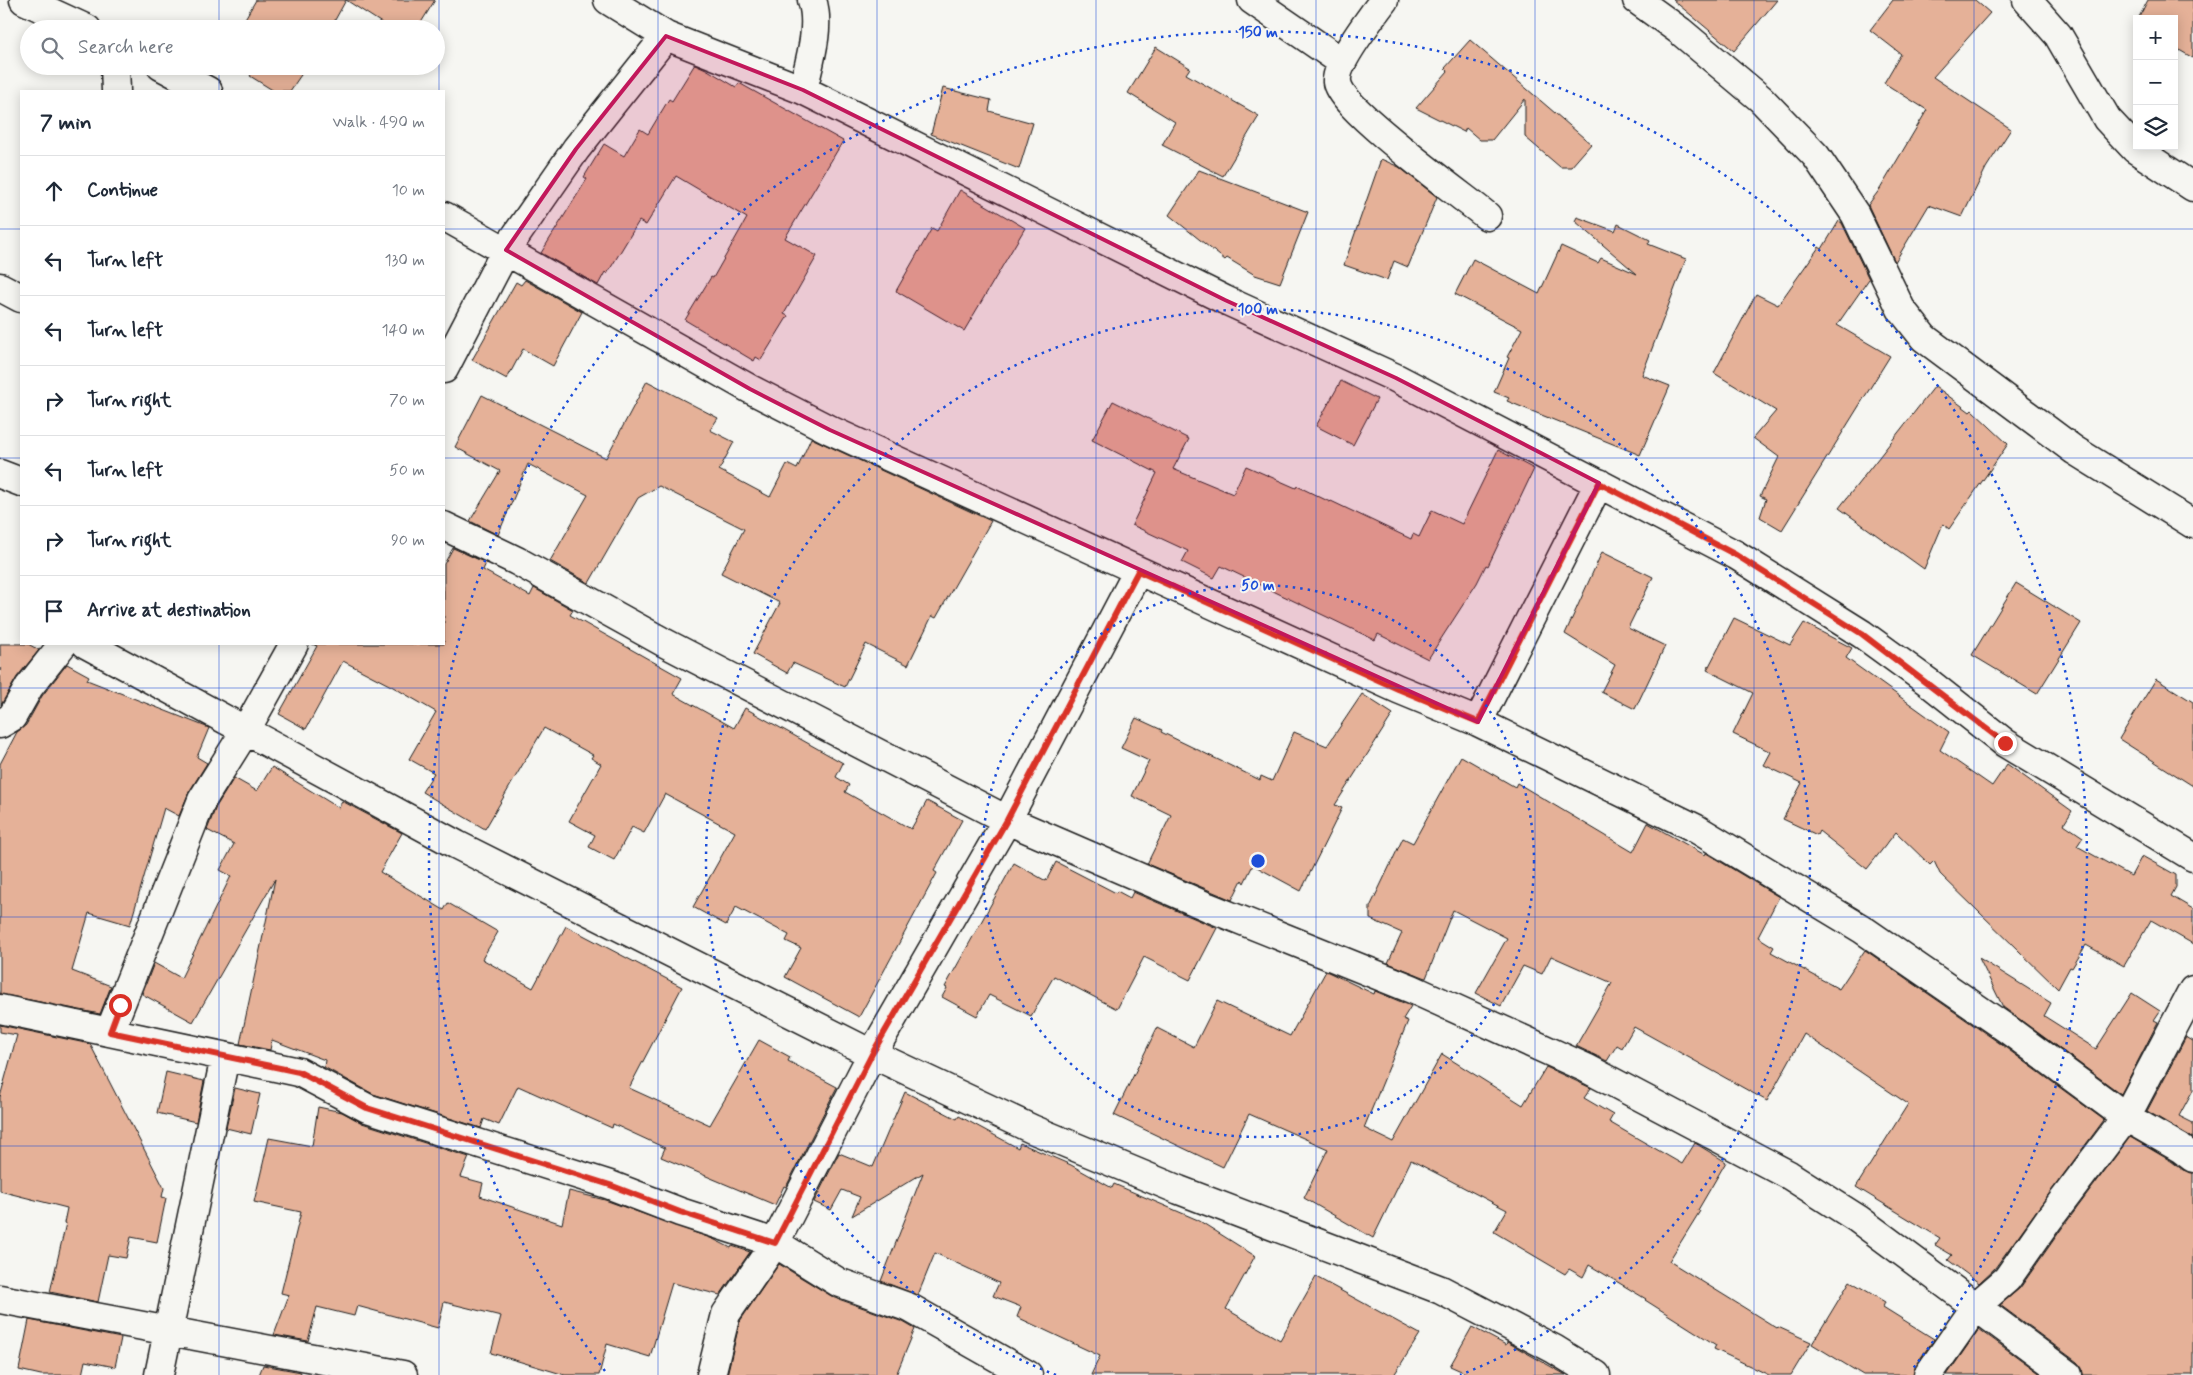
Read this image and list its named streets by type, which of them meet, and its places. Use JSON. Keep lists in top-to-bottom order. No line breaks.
{"page":{"map_buttons":["+","−"],"search":"Search here","heading":["7 min","Walk · 490 m"],"list":[["Continue","10 m"],["Turn left","130 m"],["Turn left","140 m"],["Turn right","70 m"],["Turn left","50 m"],["Turn right","90 m"],"Arrive at destination"]},"rings":["150 m","100 m","50 m"]}
